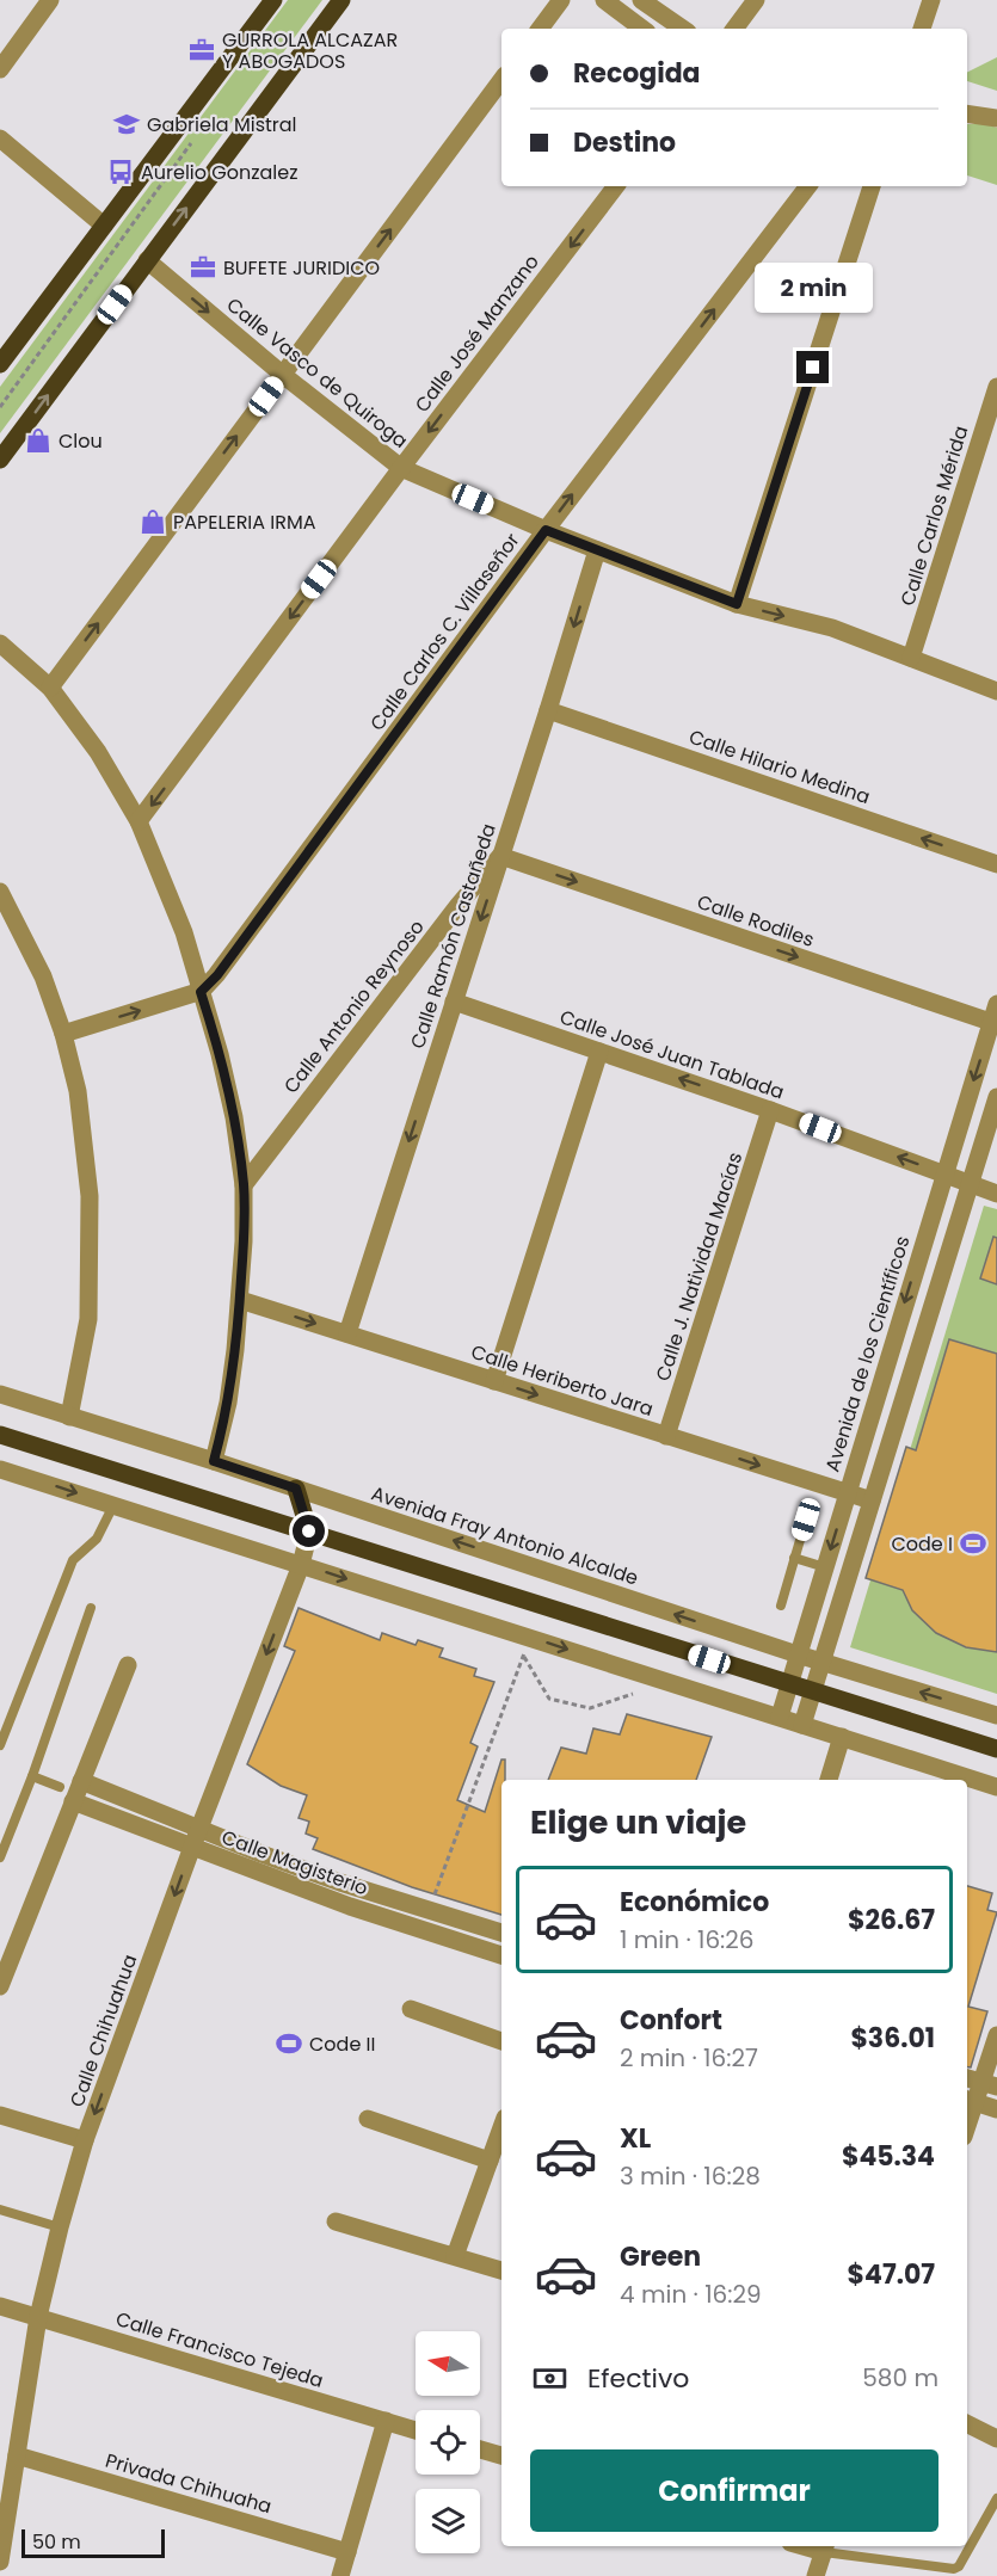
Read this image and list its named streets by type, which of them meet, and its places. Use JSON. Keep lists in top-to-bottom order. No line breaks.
{"streets":{"street":["Calle José Manzano","Calle Vasco de Quiroga","Calle Carlos Mérida","Calle Carlos C. Villaseñor","Calle Hilario Medina","Calle Rodiles","Calle Ramón Castañeda","Calle Antonio Reynoso","Calle José Juan Tablada","Calle J. Natividad Macías","Avenida de los Científicos","Calle Heriberto Jara","Avenida Fray Antonio Alcalde","Calle Magisterio","Calle Chihuahua","Calle Francisco Tejeda","Privada Chihuaha"]},"crossings":[["Calle José Manzano","Calle Vasco de Quiroga"],["Calle Vasco de Quiroga","Calle Carlos Mérida"],["Calle Vasco de Quiroga","Calle Carlos C. Villaseñor"],["Calle Vasco de Quiroga","Calle Ramón Castañeda"],["Calle Hilario Medina","Calle Ramón Castañeda"],["Calle Rodiles","Calle Ramón Castañeda"],["Calle Rodiles","Calle Antonio Reynoso"],["Calle Rodiles","Avenida de los Científicos"],["Calle Ramón Castañeda","Calle Antonio Reynoso"],["Calle Ramón Castañeda","Calle José Juan Tablada"],["Calle Ramón Castañeda","Calle Heriberto Jara"],["Calle José Juan Tablada","Calle J. Natividad Macías"],["Calle José Juan Tablada","Avenida de los Científicos"],["Calle J. Natividad Macías","Calle Heriberto Jara"],["Avenida de los Científicos","Calle Heriberto Jara"],["Avenida de los Científicos","Avenida Fray Antonio Alcalde"],["Calle Magisterio","Calle Chihuahua"],["Calle Chihuahua","Calle Francisco Tejeda"],["Calle Chihuahua","Privada Chihuaha"]],"one_way":["Calle Vasco de Quiroga","Calle Hilario Medina","Calle Rodiles","Calle José Juan Tablada","Calle Heriberto Jara"],"places":{"office":["GURROLA ALCAZAR Y ABOGADOS","BUFETE JURIDICO"],"school or university":["Gabriela Mistral"],"bus stop":["Aurelio Gonzalez"],"shop":["Clou","PAPELERIA IRMA"],"sports":["Code I","Code II"]},"scale_bar":"50 m","north":"left","page":{"banner":["Recogida","Destino"],"bubble":"2 min","heading":"Elige un viaje","list":[{"name":"Económico","note":"1 min · 16:26","value":"$26.67"},{"name":"Confort","note":"2 min · 16:27","value":"$36.01"},{"name":"XL","note":"3 min · 16:28","value":"$45.34"},{"name":"Green","note":"4 min · 16:29","value":"$47.07"}],"pay":["Efectivo","580 m"],"buttons":"Confirmar","scale":"50 m"}}
